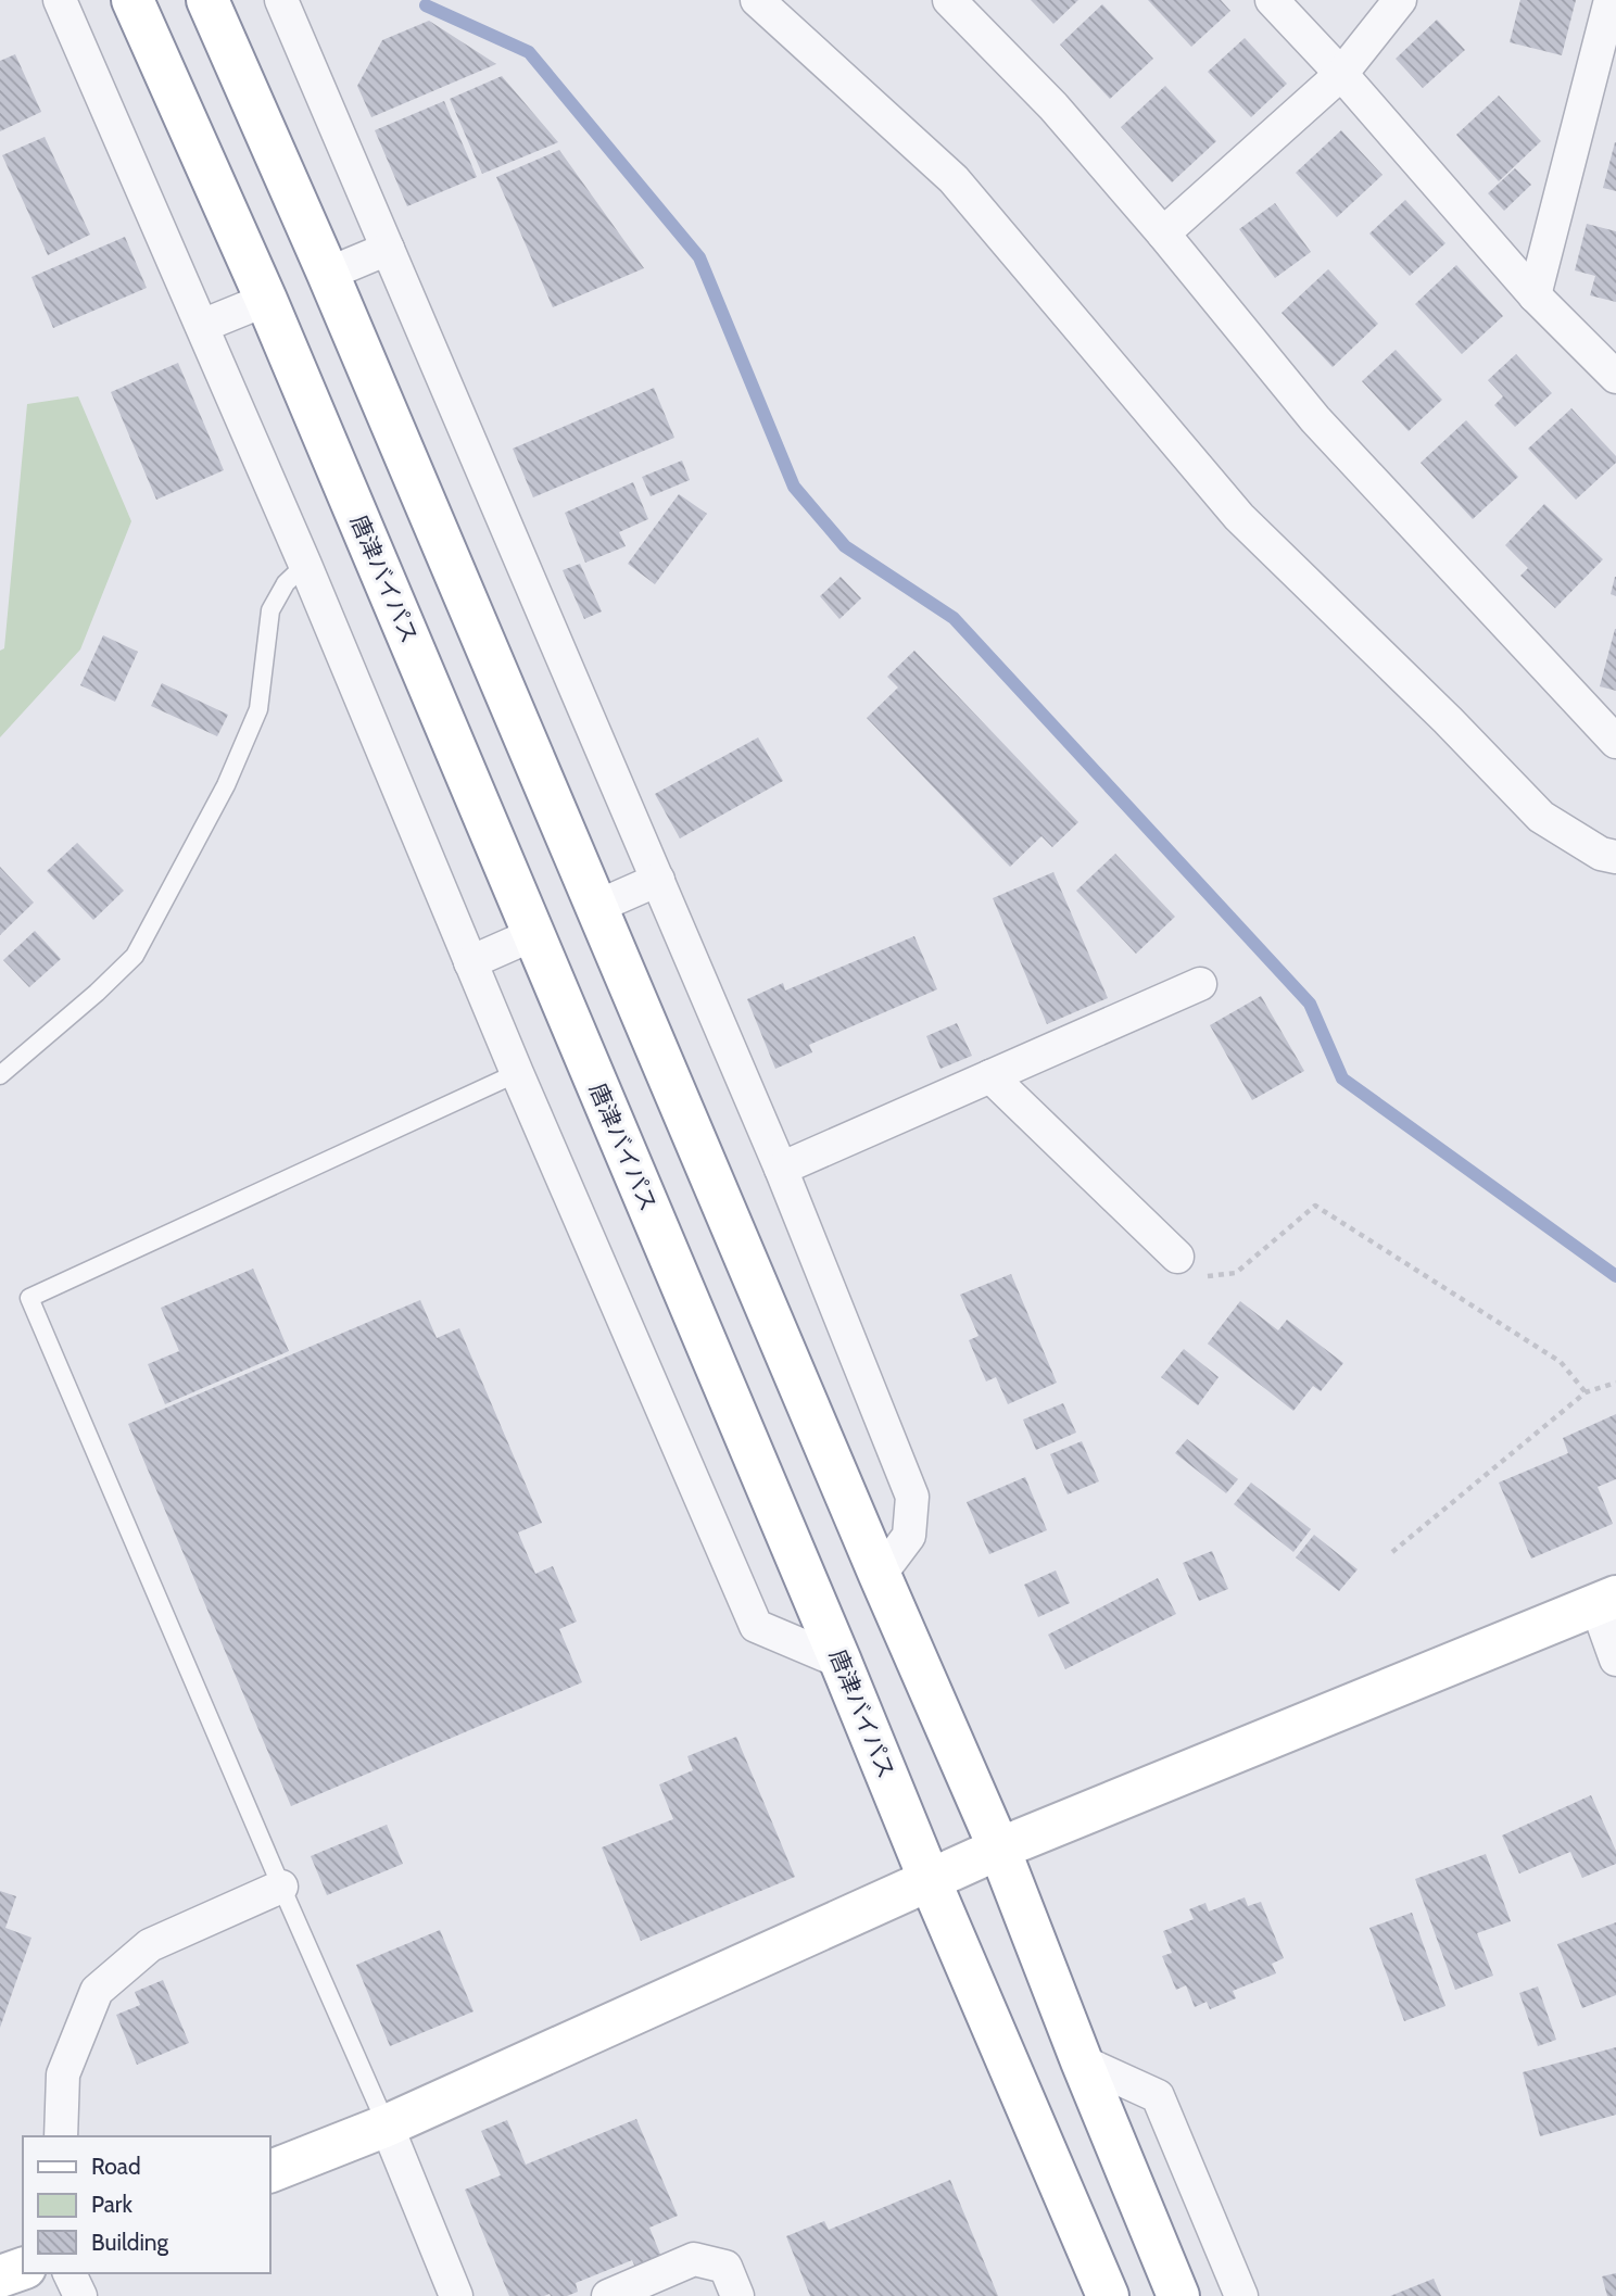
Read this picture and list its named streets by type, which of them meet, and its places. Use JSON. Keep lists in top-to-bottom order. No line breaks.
{"streets":{"main road":["唐津バイパス"]},"legend":["Road","Park","Building"]}
